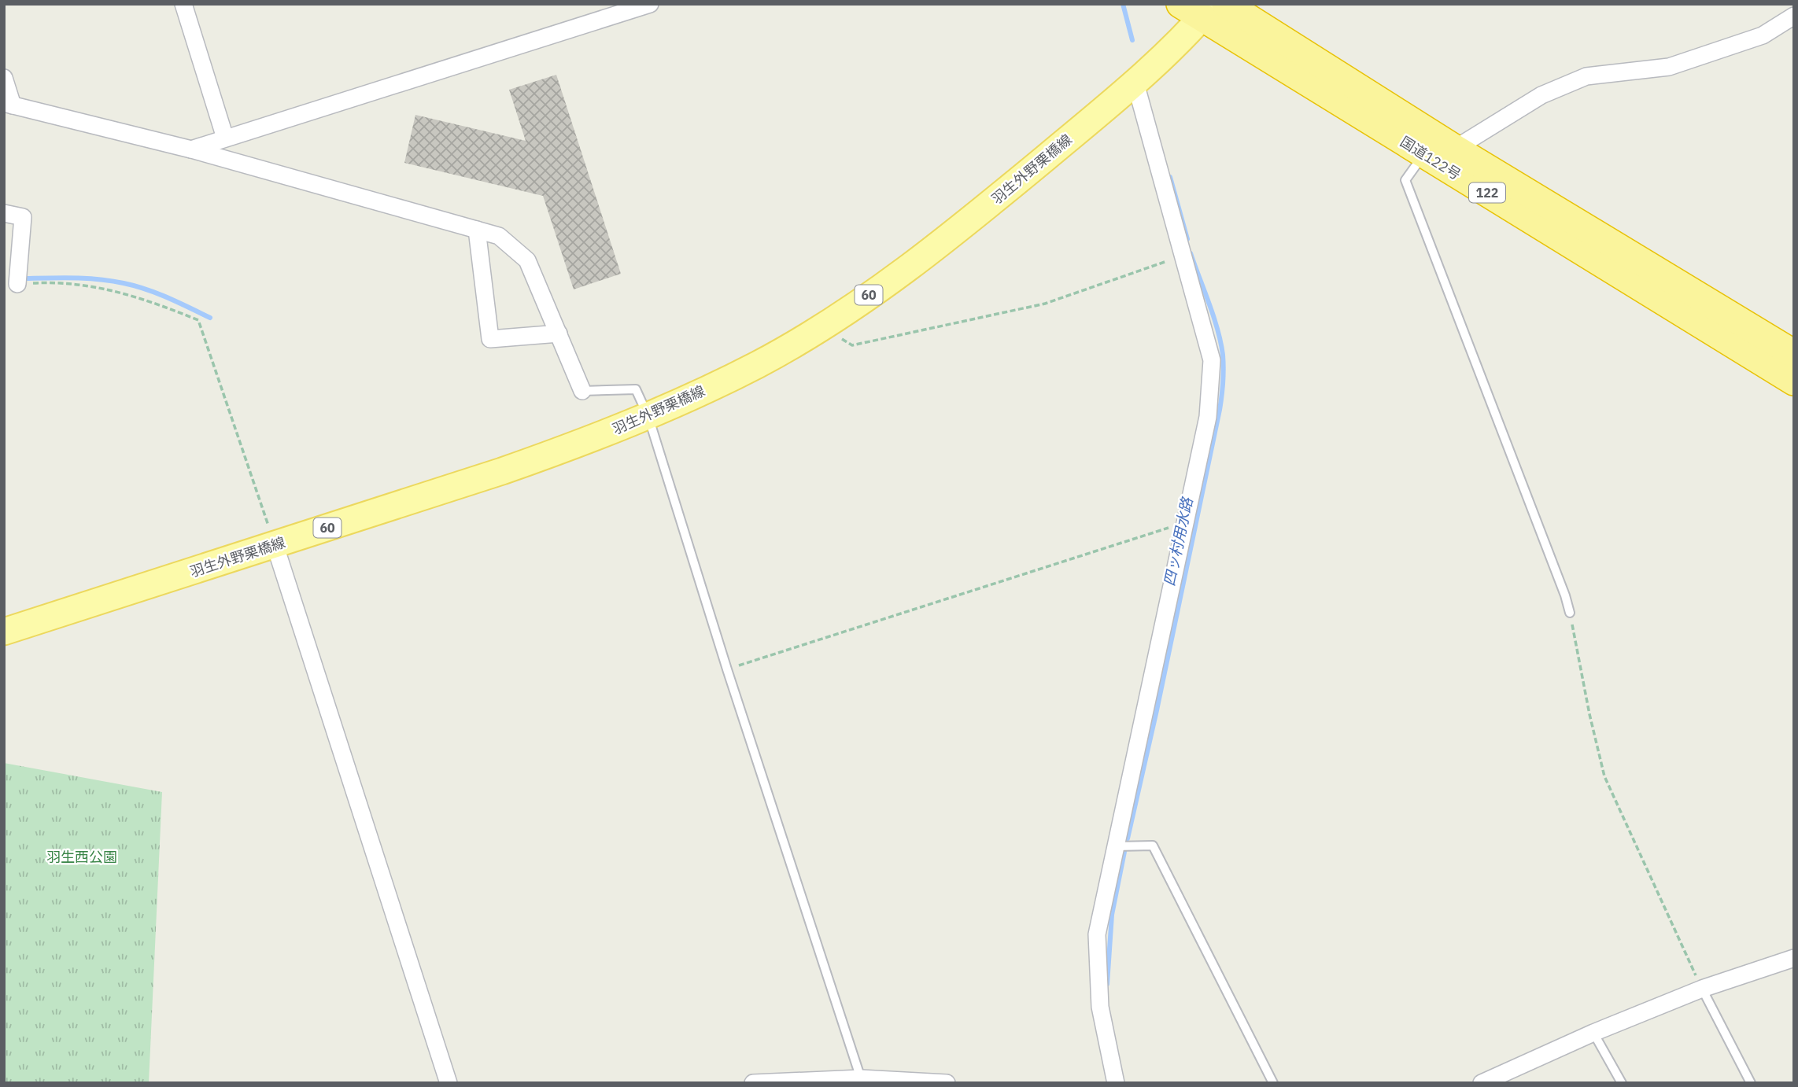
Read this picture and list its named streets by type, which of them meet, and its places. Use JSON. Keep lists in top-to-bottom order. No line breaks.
{"streets":{"highway":["国道122号","122"],"main road":["羽生外野栗橋線","60"]},"crossings":[["国道122号","羽生外野栗橋線"]],"water":["四ッ村用水路"],"parks":["羽生西公園"]}
